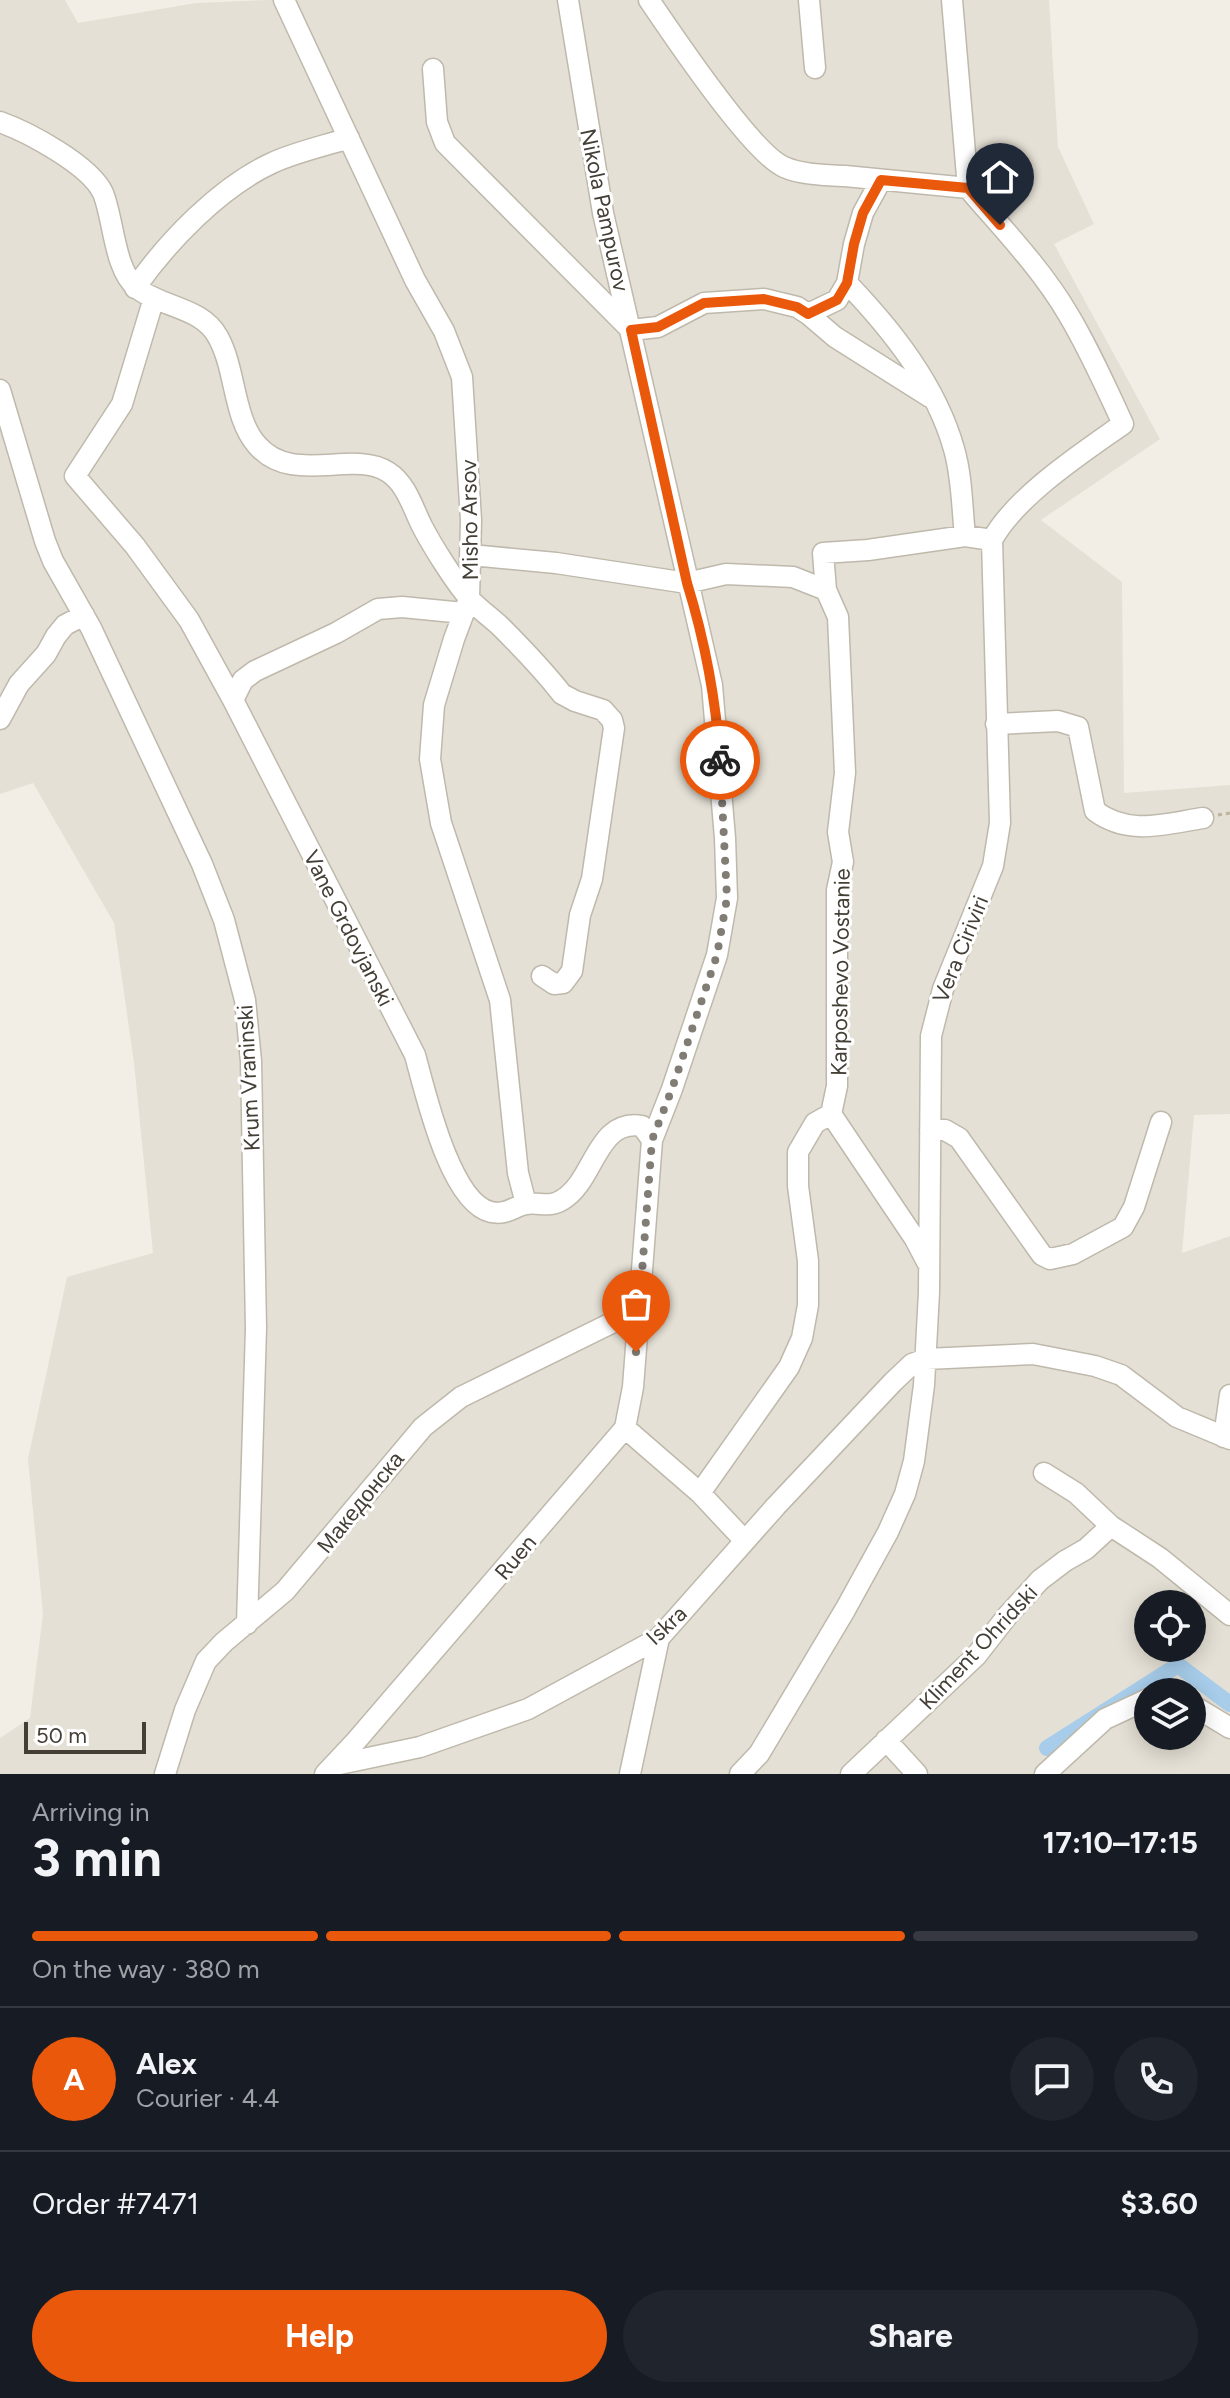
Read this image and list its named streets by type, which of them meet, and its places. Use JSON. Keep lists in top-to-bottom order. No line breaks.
{"streets":{"street":["Nikola Pampurov","Misho Arsov","Vane Grdovjanski","Vera Ciriviri","Karposhevo Vostanie","Krum Vraninski","Македонска","Ruen","Iskra","Kliment Ohridski"]},"crossings":[["Nikola Pampurov","Vane Grdovjanski"],["Nikola Pampurov","Македонска"],["Misho Arsov","Vane Grdovjanski"],["Vera Ciriviri","Iskra"],["Krum Vraninski","Македонска"],["Ruen","Iskra"]],"scale_bar":"50 m","page":{"scale":"50 m","heading":["3 min","Arriving in","17:10–17:15"],"panel":["Alex","Courier · 4.4","Order #7471","$3.60"],"bar":"On the way · 380 m","round":"A","buttons":["Help","Share"]}}
